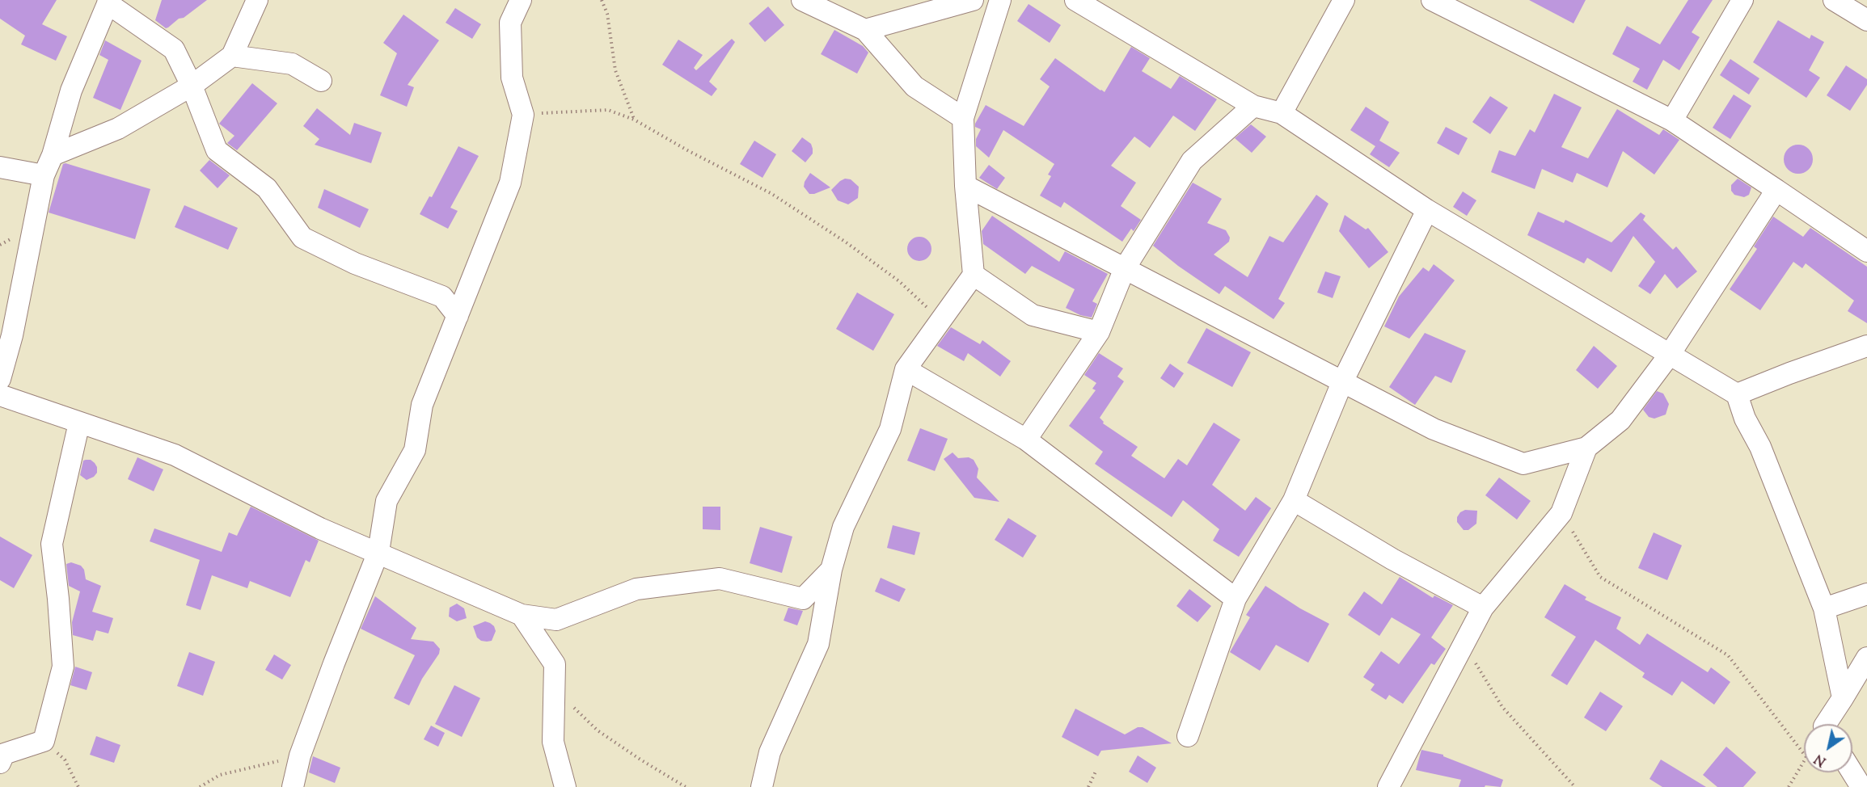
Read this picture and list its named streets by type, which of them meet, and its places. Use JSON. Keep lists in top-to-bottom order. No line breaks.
{"north":"bottom left"}
